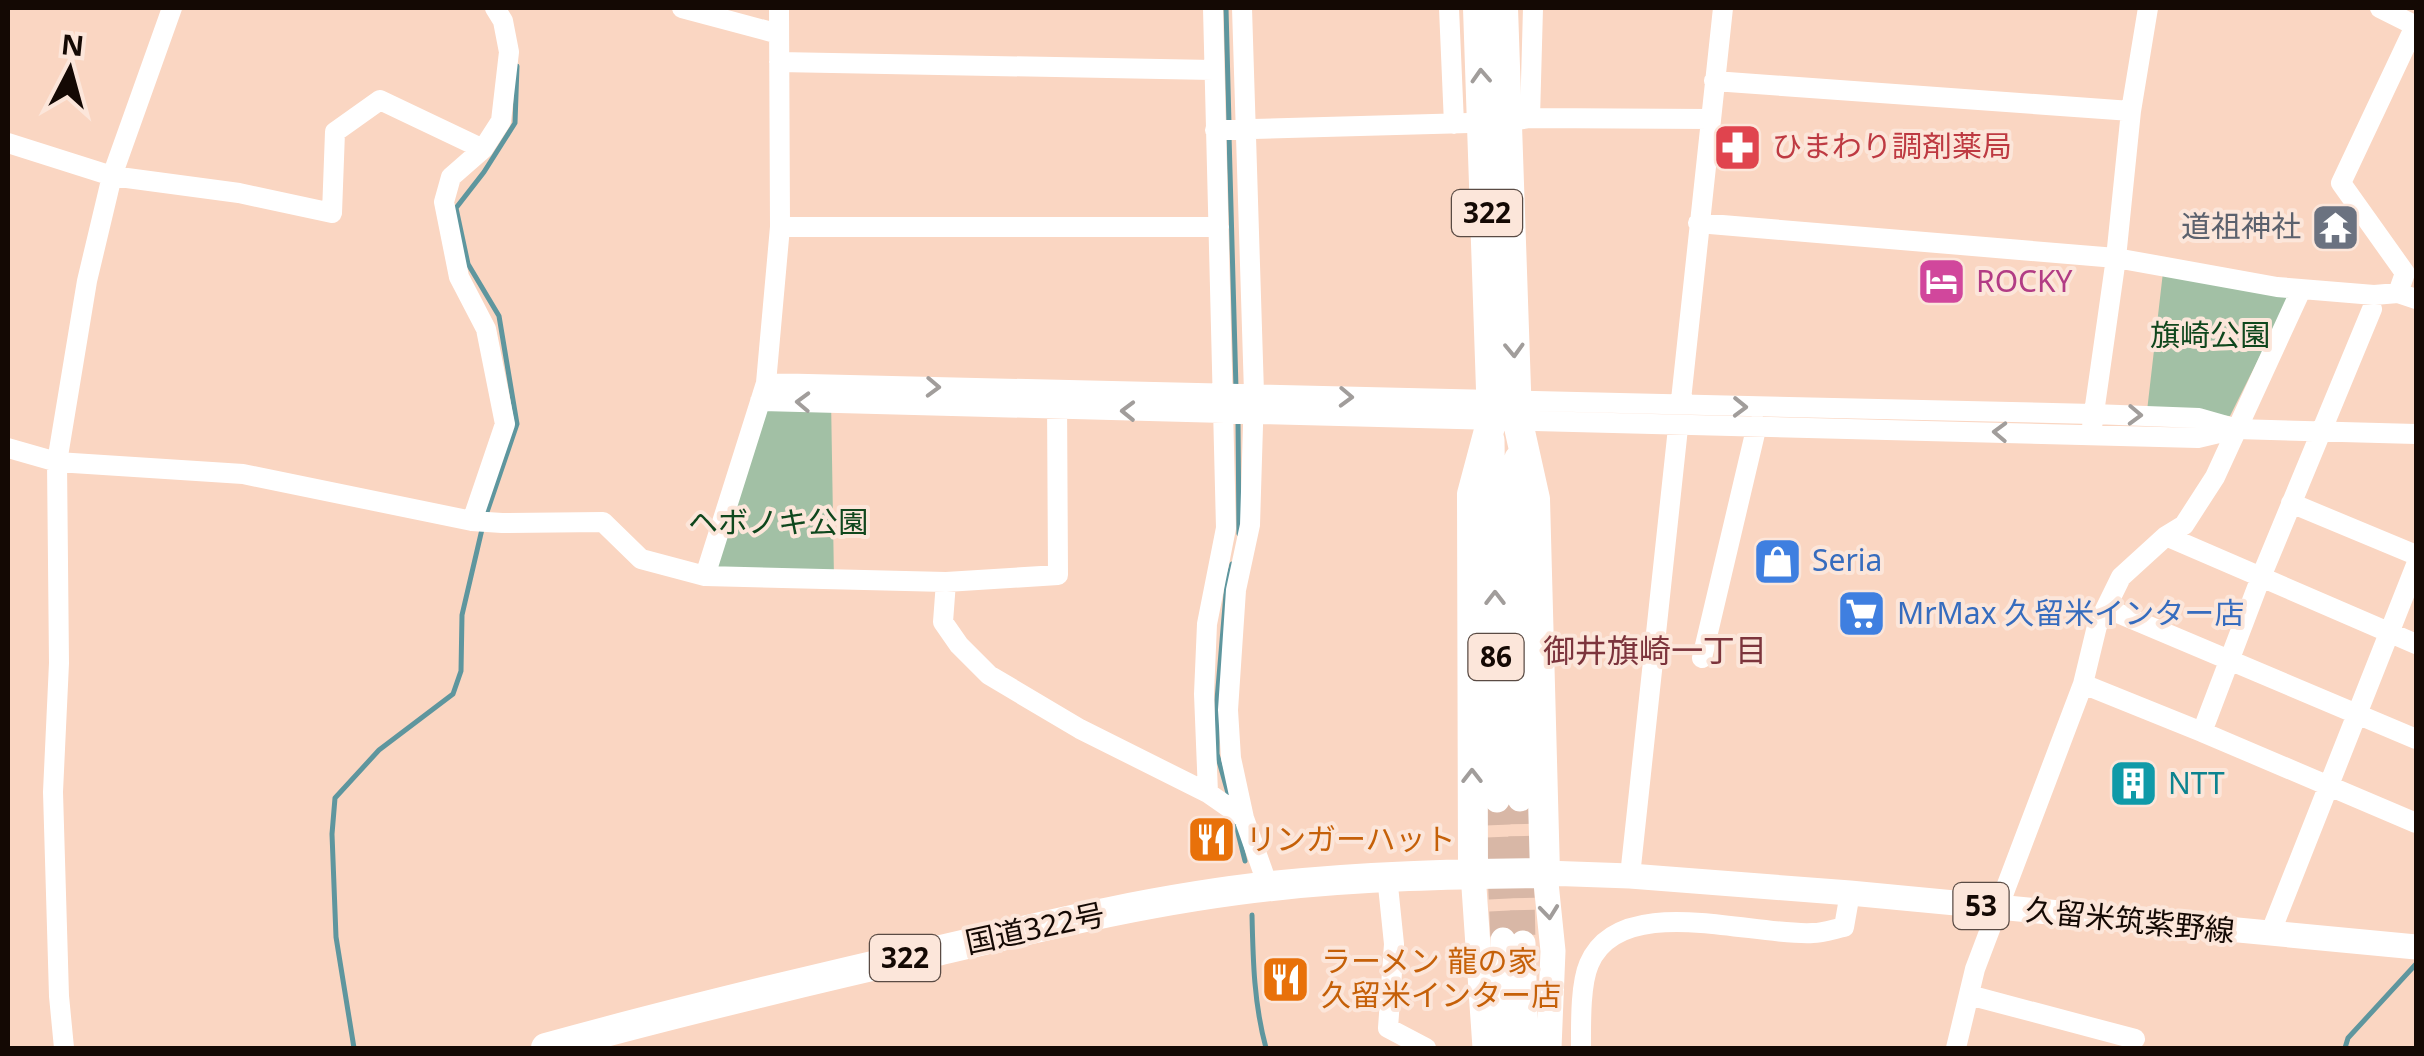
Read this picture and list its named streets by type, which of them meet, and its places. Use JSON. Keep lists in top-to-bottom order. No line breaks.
{"streets":{"highway":["322","国道322号"],"main road":["86","53","久留米筑紫野線"]},"crossings":[["322","86"],["322","久留米筑紫野線"],["322","国道322号"],["久留米筑紫野線","国道322号"]],"districts":["御井旗崎一丁目"],"parks":["旗崎公園","ヘボノキ公園"],"places":{"pharmacy":["ひまわり調剤薬局"],"temple":["道祖神社"],"hotel":["ROCKY"],"shop":["Seria"],"supermarket":["MrMax 久留米インター店"],"building":["NTT"],"restaurant":["リンガーハット","ラーメン 龍の家 久留米インター店"]},"north":"top"}
